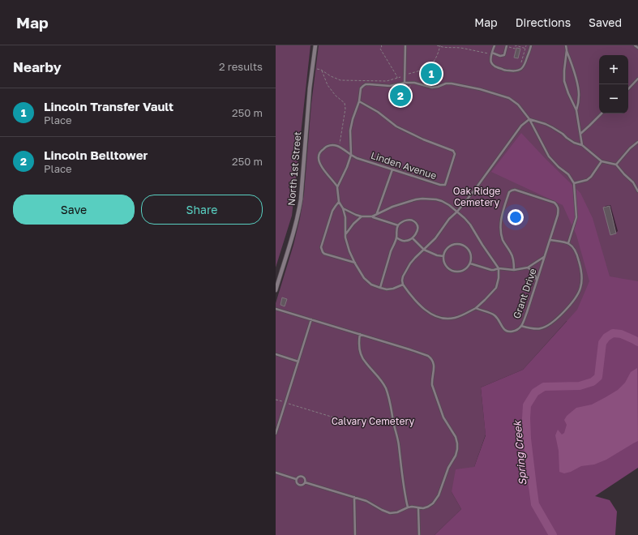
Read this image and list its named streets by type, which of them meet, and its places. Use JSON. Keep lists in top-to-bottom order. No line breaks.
{"streets":{"street":["North 1st Street"],"lane":["Linden Avenue","Grant Drive"]},"water":["Spring Creek"],"parks":["Oak Ridge Cemetery","Calvary Cemetery"],"page":{"header":"Map","nav":["Map","Directions","Saved"],"heading":["Nearby","2 results"],"map_buttons":["+","−"],"pins":["1","2"],"list":[{"mark":"1","name":"Lincoln Transfer Vault","note":"Place","value":"250 m"},{"mark":"2","name":"Lincoln Belltower","note":"Place","value":"250 m"}],"buttons":["Save","Share"]}}
